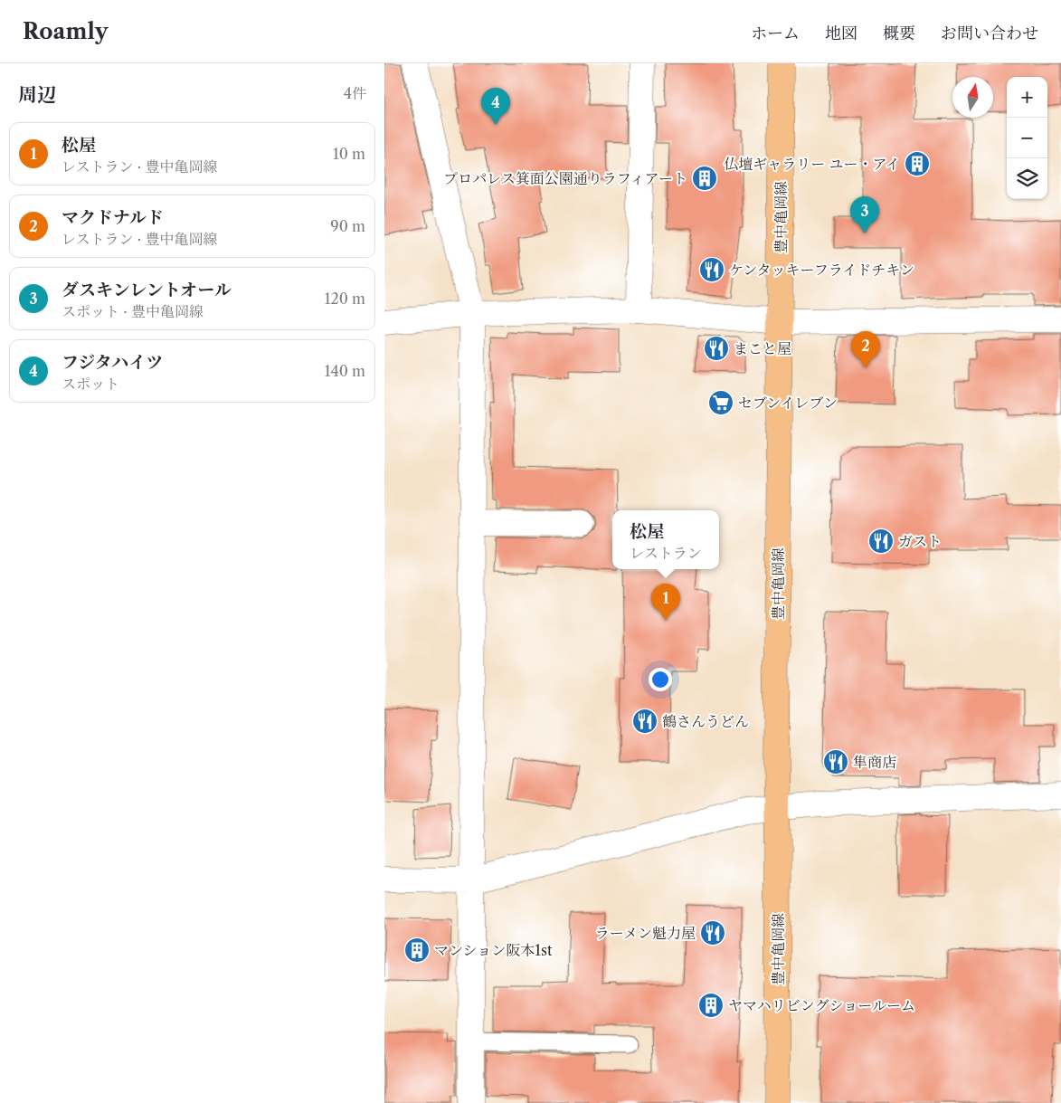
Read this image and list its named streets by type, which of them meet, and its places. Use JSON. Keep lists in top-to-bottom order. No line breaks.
{"streets":{"main road":["豊中亀岡線"]},"places":{"building":["仏壇ギャラリー ユー・アイ","プロパレス箕面公園通りラフィアート","マンション阪本1st","ヤマハリビングショールーム"],"restaurant":["ケンタッキーフライドチキン","まこと屋","ガスト","鶴さんうどん","隼商店","ラーメン魁力屋"],"supermarket":["セブンイレブン"]},"north":"top","page":{"header":"Roamly","nav":["ホーム","地図","概要","お問い合わせ"],"heading":["周辺","4件"],"map_buttons":["+","−"],"pins":["4","3","2","1"],"list":[{"mark":"1","name":"松屋","note":"レストラン · 豊中亀岡線","value":"10 m"},{"mark":"2","name":"マクドナルド","note":"レストラン · 豊中亀岡線","value":"90 m"},{"mark":"3","name":"ダスキンレントオール","note":"スポット · 豊中亀岡線","value":"120 m"},{"mark":"4","name":"フジタハイツ","note":"スポット","value":"140 m"}],"popup":["松屋","レストラン"]}}
